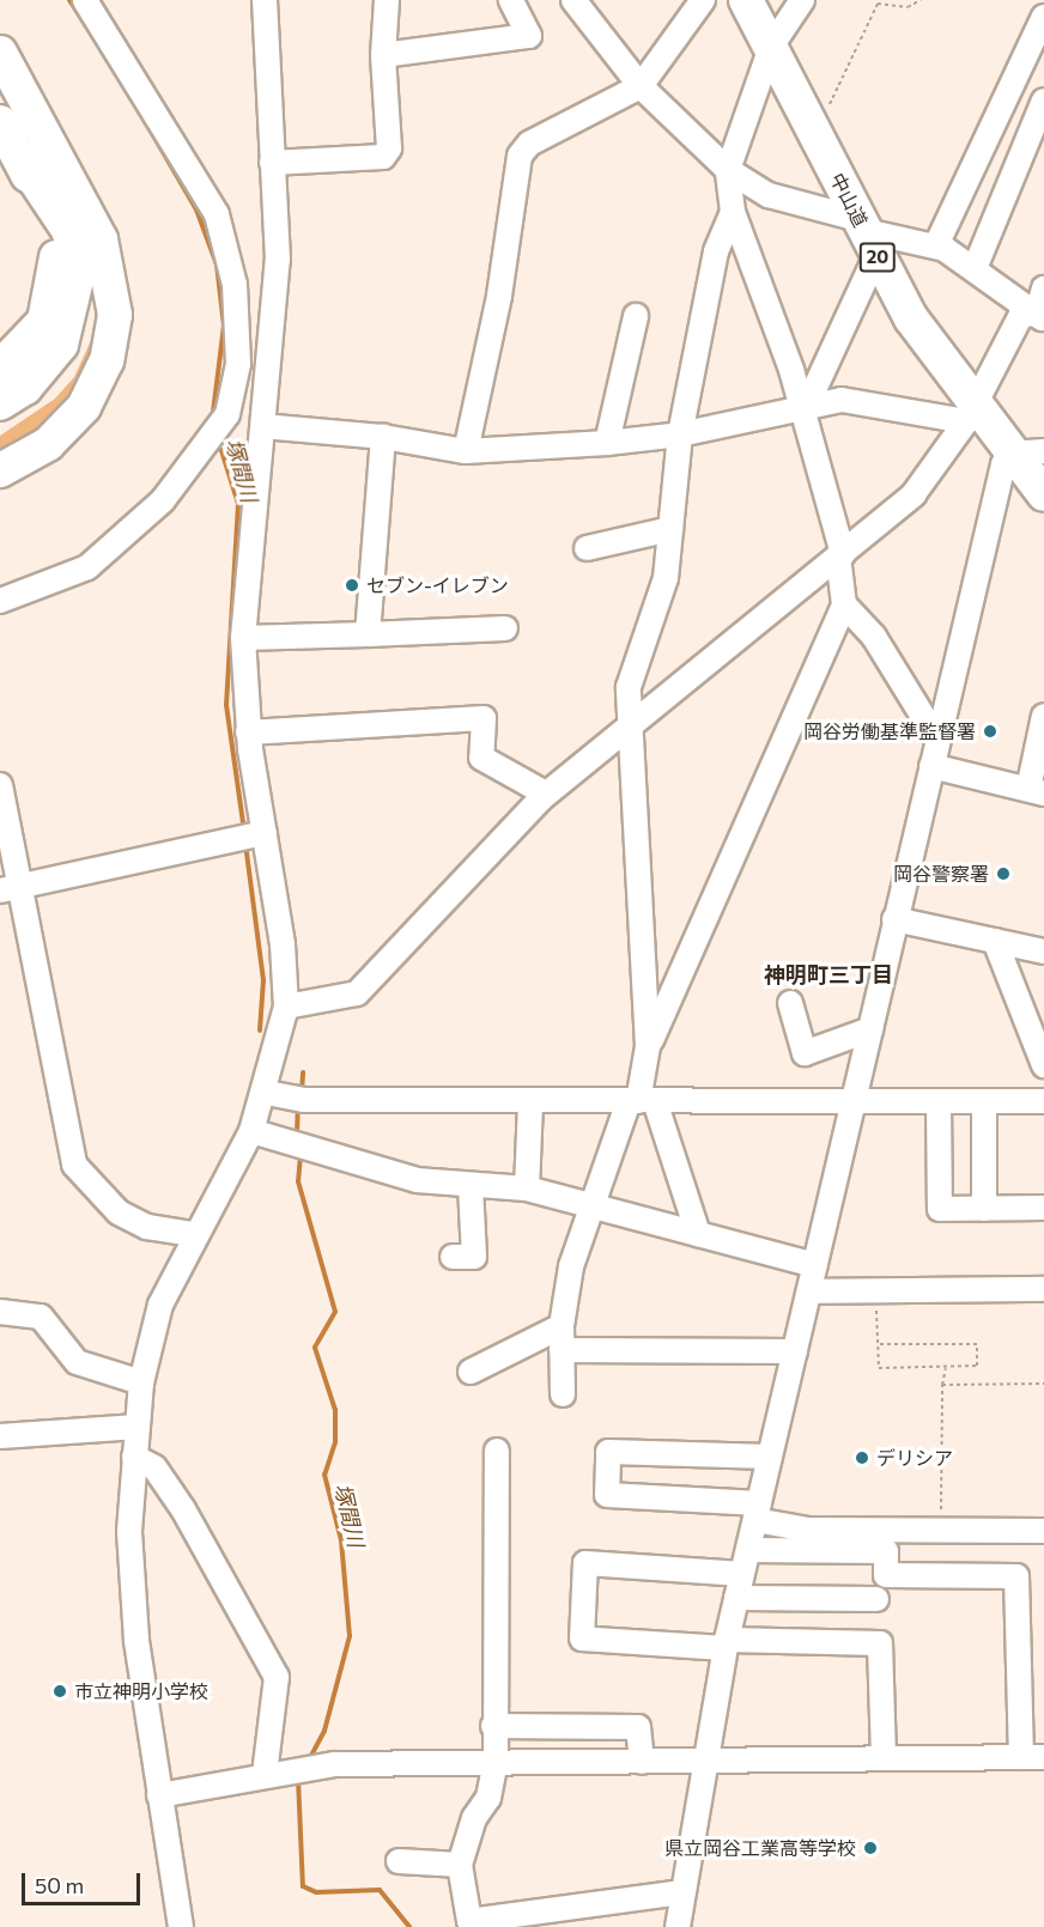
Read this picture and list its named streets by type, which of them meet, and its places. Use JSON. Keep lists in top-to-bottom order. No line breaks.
{"streets":{"highway":["中山道","20"]},"districts":["神明町三丁目"],"water":["塚間川"],"places":["セブン-イレブン","岡谷労働基準監督署","岡谷警察署","デリシア","市立神明小学校","県立岡谷工業高等学校"],"scale_bar":"50 m"}
